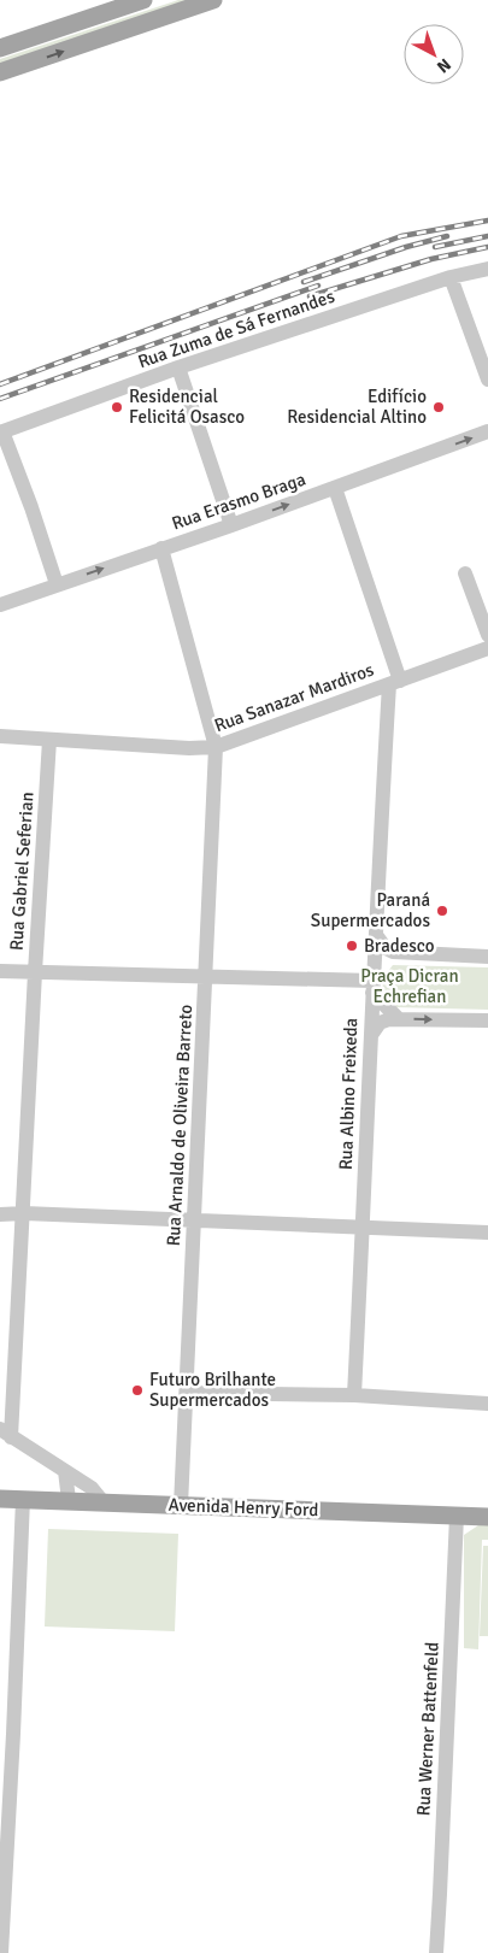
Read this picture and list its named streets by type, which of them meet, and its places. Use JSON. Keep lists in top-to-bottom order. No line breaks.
{"streets":{"main road":["Avenida Henry Ford"],"street":["Rua Zuma de Sá Fernandes","Rua Erasmo Braga","Rua Sanazar Mardiros","Rua Gabriel Seferian","Rua Albino Freixeda","Rua Arnaldo de Oliveira Barreto","Rua Werner Battenfeld"]},"crossings":[["Rua Erasmo Braga","Rua Arnaldo de Oliveira Barreto"],["Rua Sanazar Mardiros","Rua Gabriel Seferian"],["Rua Sanazar Mardiros","Rua Albino Freixeda"],["Rua Sanazar Mardiros","Rua Arnaldo de Oliveira Barreto"],["Rua Arnaldo de Oliveira Barreto","Avenida Henry Ford"],["Avenida Henry Ford","Rua Werner Battenfeld"]],"one_way":["Rua Erasmo Braga"],"parks":["Praça Dicran Echrefian"],"places":["Residencial Felicitá Osasco","Edifício Residencial Altino","Paraná Supermercados","Bradesco","Futuro Brilhante Supermercados"],"north":"bottom right"}
